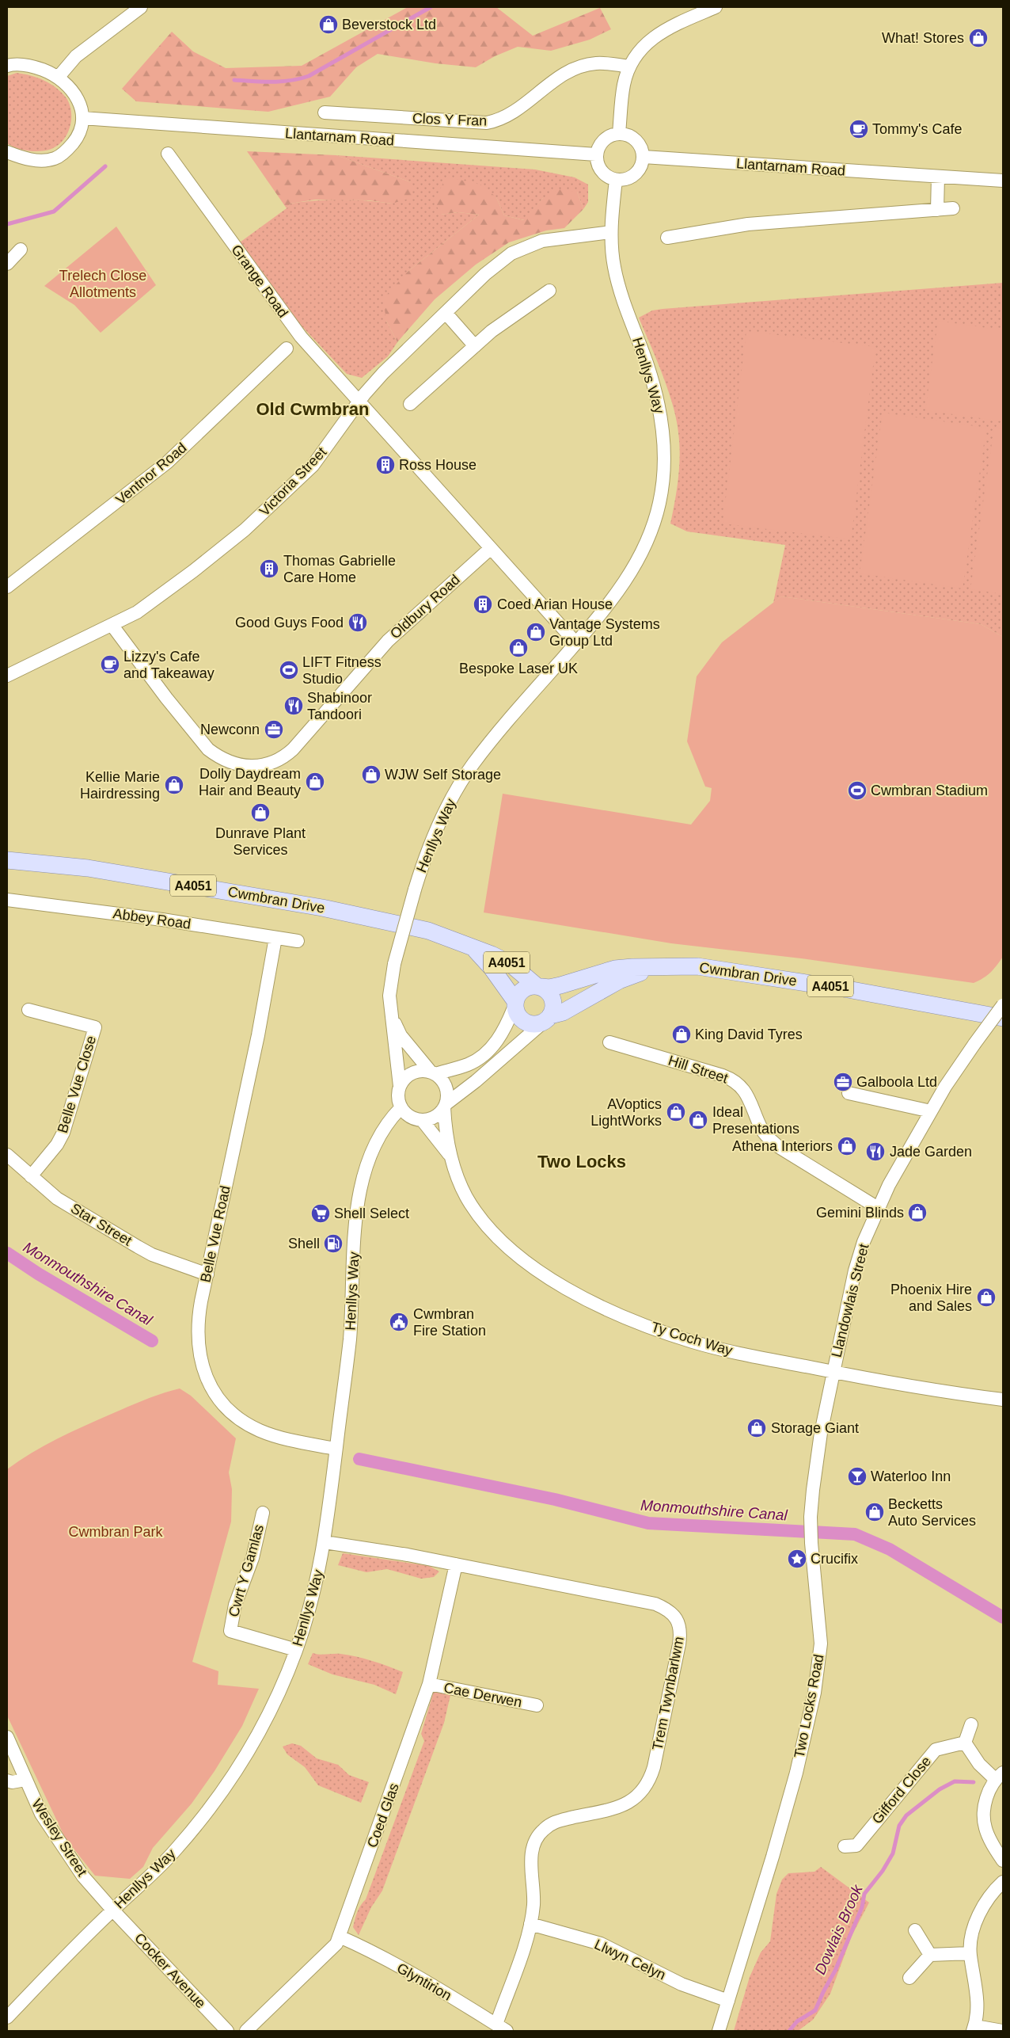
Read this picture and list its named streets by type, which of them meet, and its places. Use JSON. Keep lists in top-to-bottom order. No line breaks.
{"streets":{"main road":["A4051","Cwmbran Drive"],"street":["Clos Y Fran","Llantarnam Road","Grange Road","Henllys Way","Ventnor Road","Victoria Street","Oldbury Road","Abbey Road","Hill Street","Belle Vue Close","Star Street","Belle Vue Road","Llandowlais Street","Ty Coch Way","Cwrt Y Gamlas","Trem Twynbarlwm","Cae Derwen","Two Locks Road","Gifford Close","Coed Glas","Wesley Street","Llwyn Celyn","Cocker Avenue","Glyntirion"]},"crossings":[["Llantarnam Road","Henllys Way"],["Grange Road","Victoria Street"],["Henllys Way","Victoria Street"],["Henllys Way","Belle Vue Road"],["Henllys Way","Ty Coch Way"],["Henllys Way","Cwrt Y Gamlas"],["Henllys Way","Trem Twynbarlwm"],["Henllys Way","Wesley Street"],["Henllys Way","Cocker Avenue"],["Victoria Street","Oldbury Road"],["A4051","Cwmbran Drive"],["Abbey Road","Belle Vue Road"],["Hill Street","Llandowlais Street"],["Belle Vue Close","Star Street"],["Star Street","Belle Vue Road"],["Llandowlais Street","Ty Coch Way"],["Llandowlais Street","Two Locks Road"],["Ty Coch Way","Two Locks Road"],["Trem Twynbarlwm","Coed Glas"],["Trem Twynbarlwm","Llwyn Celyn"],["Trem Twynbarlwm","Glyntirion"],["Cae Derwen","Coed Glas"],["Two Locks Road","Llwyn Celyn"],["Coed Glas","Glyntirion"],["Wesley Street","Cocker Avenue"]],"districts":["Old Cwmbran","Two Locks"],"water":["Monmouthshire Canal","Dowlais Brook"],"parks":["Trelech Close Allotments","Cwmbran Park"],"places":{"shop":["Beverstock Ltd","What! Stores","Vantage Systems Group Ltd","Bespoke Laser UK","WJW Self Storage","Dolly Daydream Hair and Beauty","Kellie Marie Hairdressing","Dunrave Plant Services","King David Tyres","AVoptics LightWorks","Ideal Presentations","Athena Interiors","Gemini Blinds","Phoenix Hire and Sales","Storage Giant","Becketts Auto Services"],"cafe":["Tommy's Cafe","Lizzy's Cafe and Takeaway"],"building":["Ross House","Thomas Gabrielle Care Home","Coed Arian House"],"restaurant":["Good Guys Food","Shabinoor Tandoori","Jade Garden"],"sports":["LIFT Fitness Studio","Cwmbran Stadium"],"office":["Newconn","Galboola Ltd"],"supermarket":["Shell Select"],"fuel station":["Shell"],"public building":["Cwmbran Fire Station"],"bar":["Waterloo Inn"],"place":["Crucifix"]}}
